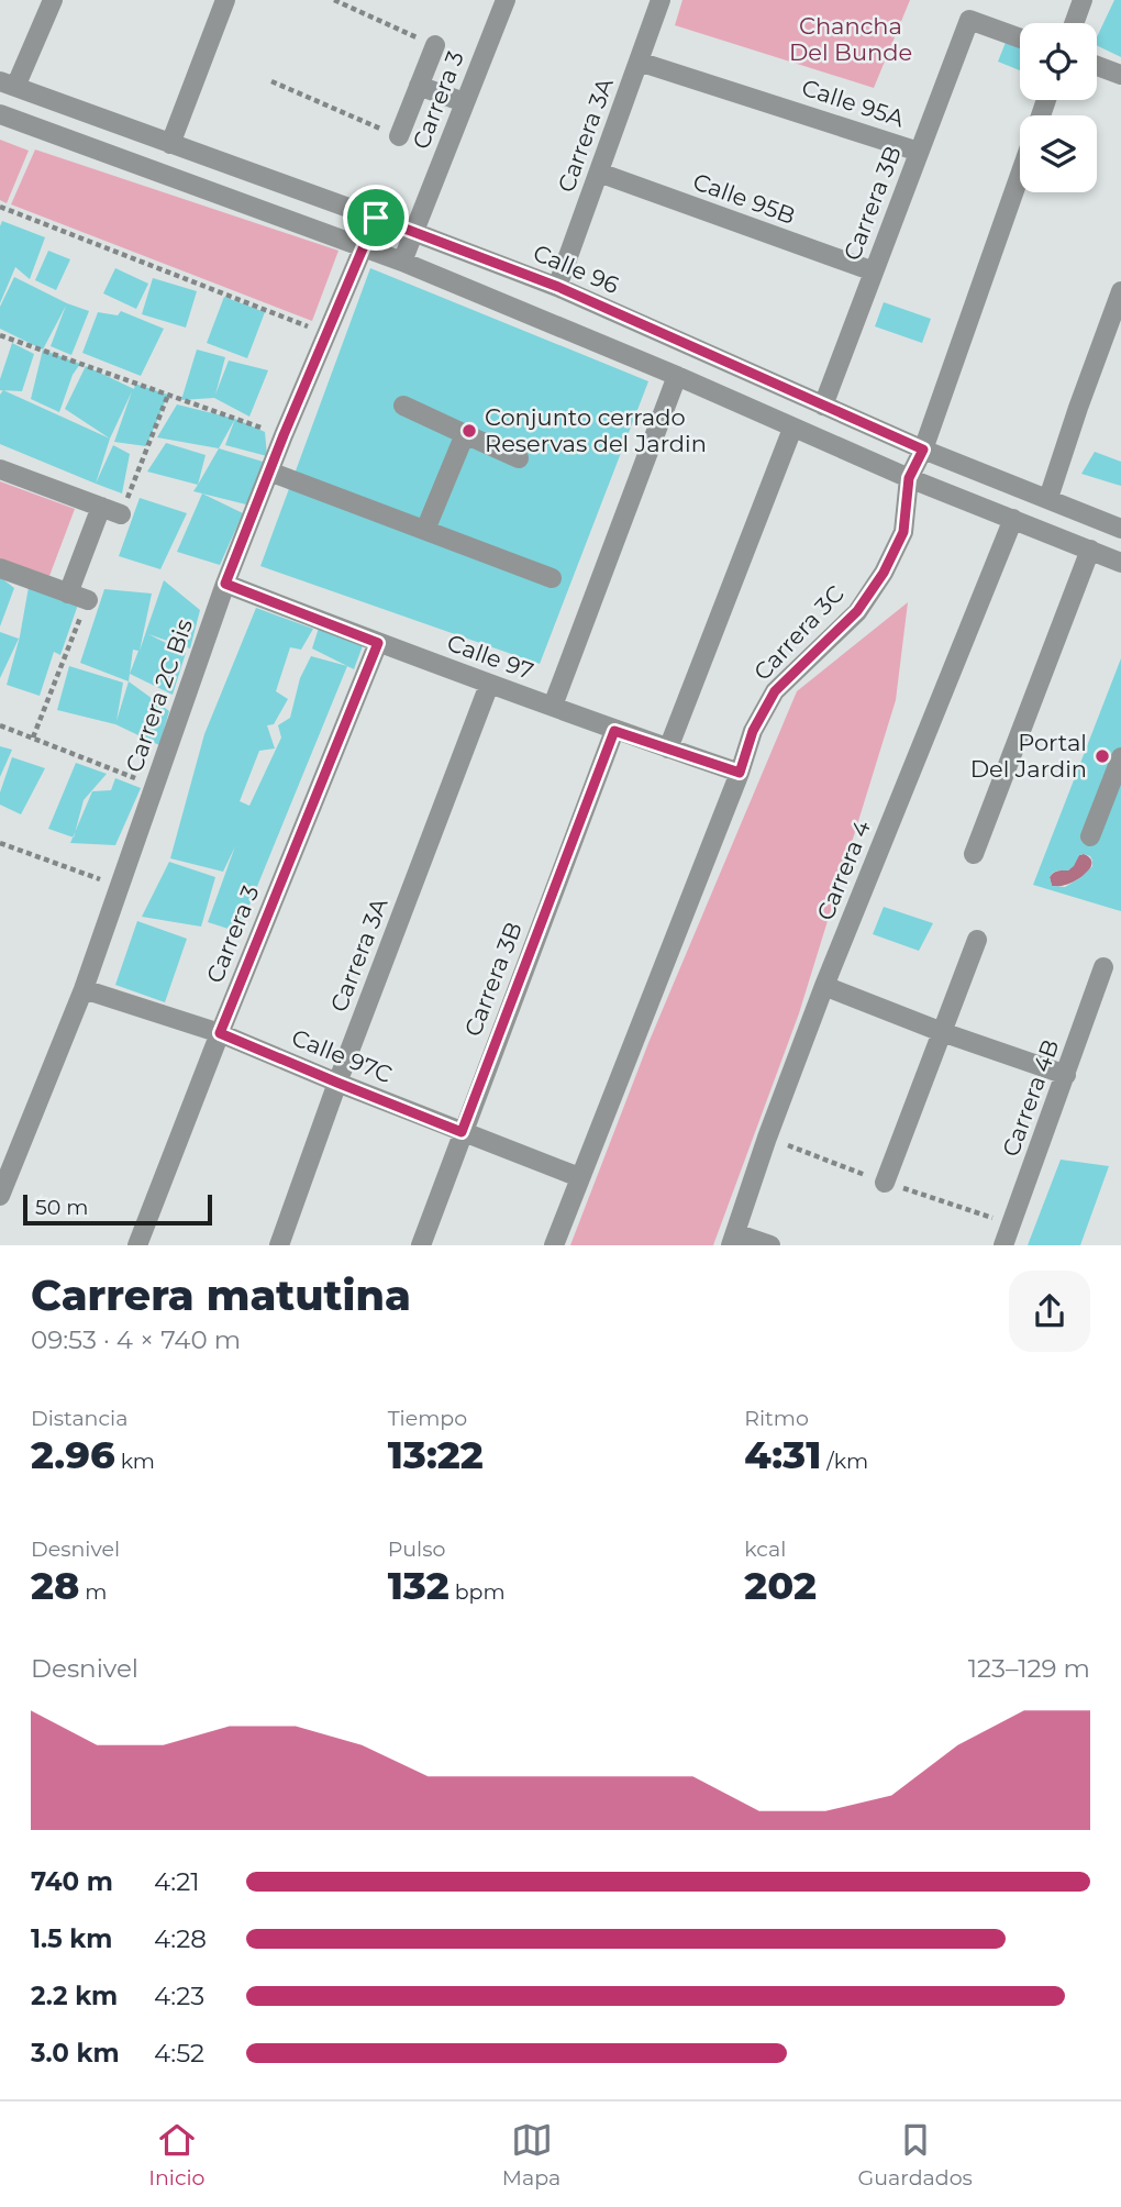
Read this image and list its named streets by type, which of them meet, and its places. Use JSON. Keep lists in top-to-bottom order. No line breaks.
{"streets":{"street":["Carrera 3","Calle 95A","Carrera 3A","Calle 95B","Carrera 3B","Calle 96","Carrera 3C","Calle 97","Carrera 2C Bis","Carrera 4","Calle 97C","Carrera 4B"]},"crossings":[["Carrera 3","Calle 96"],["Carrera 3","Calle 97"],["Carrera 3","Calle 97C"],["Calle 95A","Carrera 3A"],["Calle 95A","Carrera 3B"],["Carrera 3A","Calle 95B"],["Carrera 3A","Calle 96"],["Carrera 3A","Calle 97"],["Carrera 3A","Calle 97C"],["Calle 95B","Carrera 3B"],["Carrera 3B","Calle 96"],["Carrera 3B","Calle 97"],["Carrera 3B","Calle 97C"],["Calle 96","Carrera 3C"],["Calle 96","Carrera 2C Bis"],["Carrera 3C","Calle 97"],["Carrera 3C","Calle 97C"],["Calle 97","Carrera 2C Bis"],["Carrera 2C Bis","Calle 97C"]],"parks":["Chancha Del Bunde"],"places":["Conjunto cerrado Reservas del Jardin","Portal Del Jardin"],"scale_bar":"50 m","page":{"scale":"50 m","heading":["Carrera matutina","09:53 · 4 × 740 m"],"stats":[["Distancia","2.96 km"],["Tiempo","13:22"],["Ritmo","4:31 /km"],["Desnivel","28 m"],["Pulso","132 bpm"],["kcal","202"]],"chart":["Desnivel","123–129 m"],"list":[{"name":"740 m","note":"4:21"},{"name":"1.5 km","note":"4:28"},{"name":"2.2 km","note":"4:23"},{"name":"3.0 km","note":"4:52"}],"tabs":["Inicio","Mapa","Guardados"]}}
